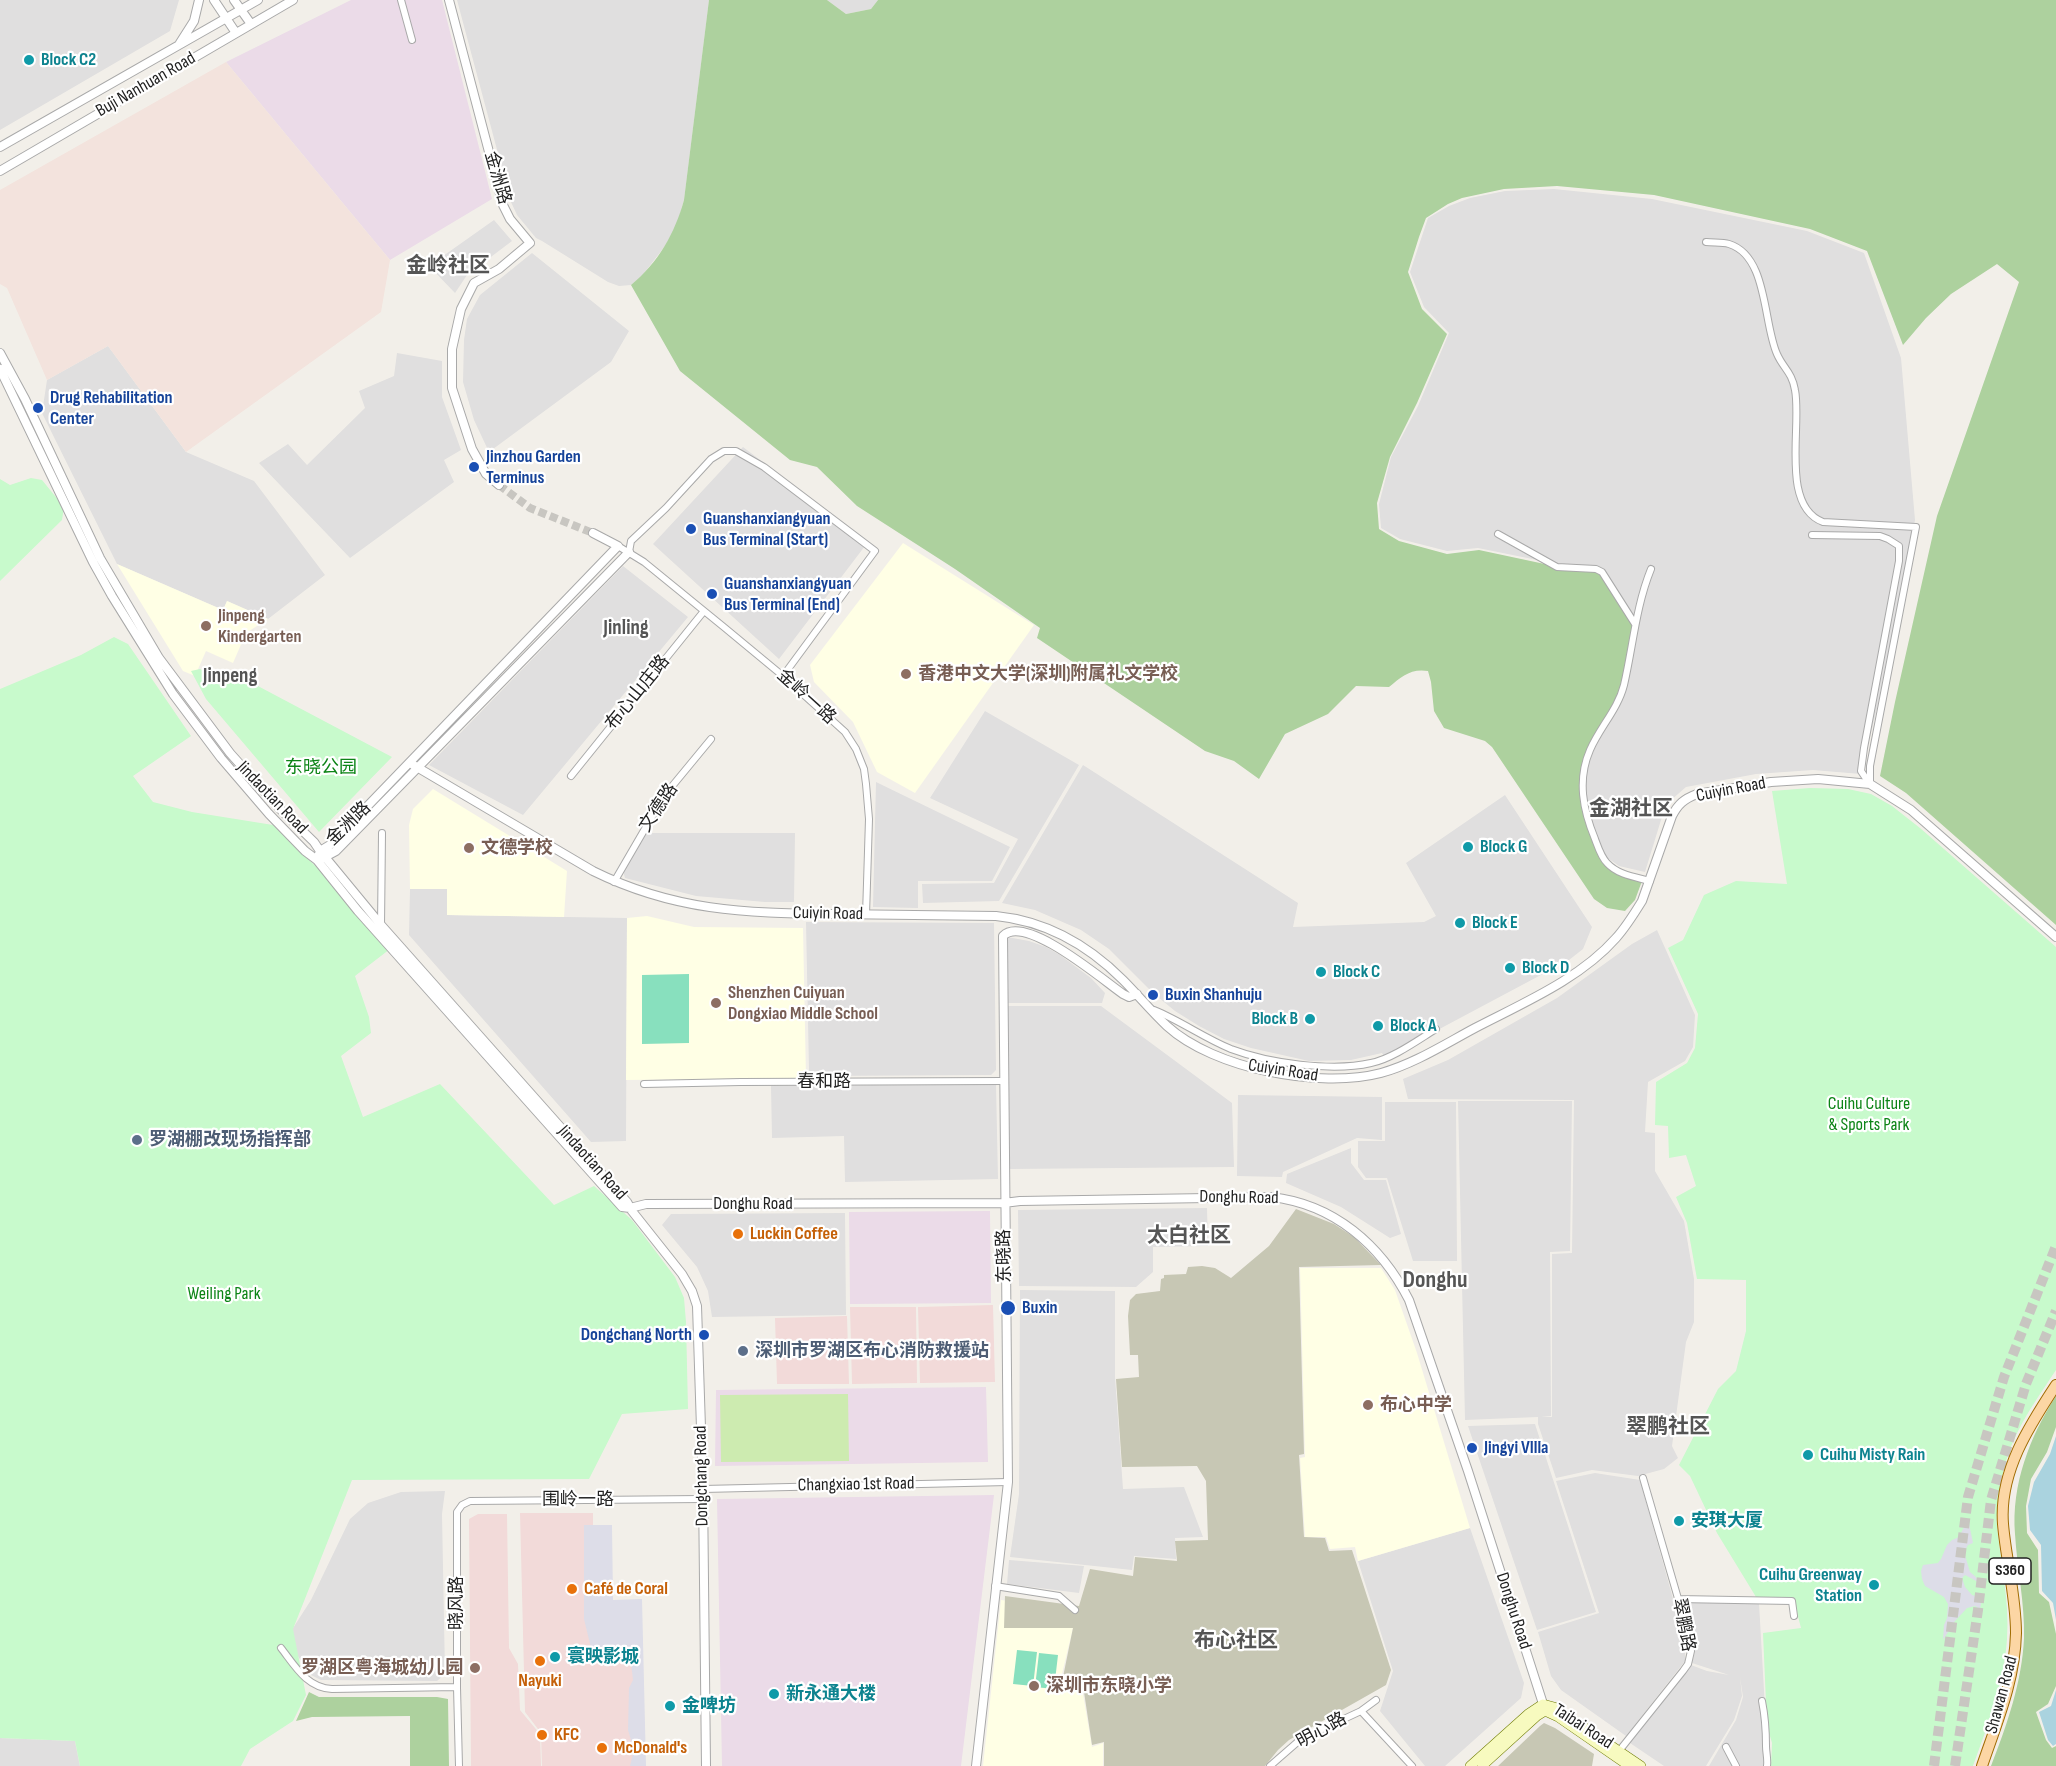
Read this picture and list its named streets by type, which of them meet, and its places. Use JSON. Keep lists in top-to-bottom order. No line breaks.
{"streets":{"main road":["S360","Shawan Road","Taibai Road"],"street":["Buji Nanhuan Road","金洲路","布心山庄路","金岭一路","Cuiyin Road","Jindaotian Road","文德路","春和路","Donghu Road","东晓路","Dongchang Road","Changxiao 1st Road","围岭一路","晓风路","翠鹏路","明心路"]},"crossings":[["金洲路","金岭一路"],["金洲路","Cuiyin Road"],["金洲路","Jindaotian Road"],["布心山庄路","金岭一路"],["金岭一路","Cuiyin Road"],["Cuiyin Road","文德路"],["Cuiyin Road","东晓路"],["Jindaotian Road","Donghu Road"],["Jindaotian Road","Dongchang Road"],["春和路","东晓路"],["Donghu Road","东晓路"],["Donghu Road","Dongchang Road"],["Donghu Road","Taibai Road"],["东晓路","Changxiao 1st Road"],["Dongchang Road","Changxiao 1st Road"],["Dongchang Road","围岭一路"],["围岭一路","晓风路"],["翠鹏路","Taibai Road"]],"districts":["金岭社区","Jinling","Jinpeng","金湖社区","太白社区","Donghu","翠鹏社区","布心社区"],"parks":["东晓公园","Cuihu Culture & Sports Park","Weiling Park"],"places":["Block C2","Drug Rehabilitation Center","Jinzhou Garden Terminus","Guanshanxiangyuan Bus Terminal (Start)","Guanshanxiangyuan Bus Terminal (End)","Jinpeng Kindergarten","香港中文大学(深圳)附属礼文学校","Block G","文德学校","Block E","Block D","Block C","Buxin Shanhuju","Shenzhen Cuiyuan Dongxiao Middle School","Block B","Block A","罗湖棚改现场指挥部","Luckin Coffee","Buxin","Dongchang North","深圳市罗湖区布心消防救援站","布心中学","Jingyi VIlla","Cuihu Misty Rain","安琪大厦","Cuihu Greenway Station","Café de Coral","寰映影城","Nayuki","罗湖区粤海城幼儿园","深圳市东晓小学","新永通大楼","金啤坊","KFC","McDonald's"]}
